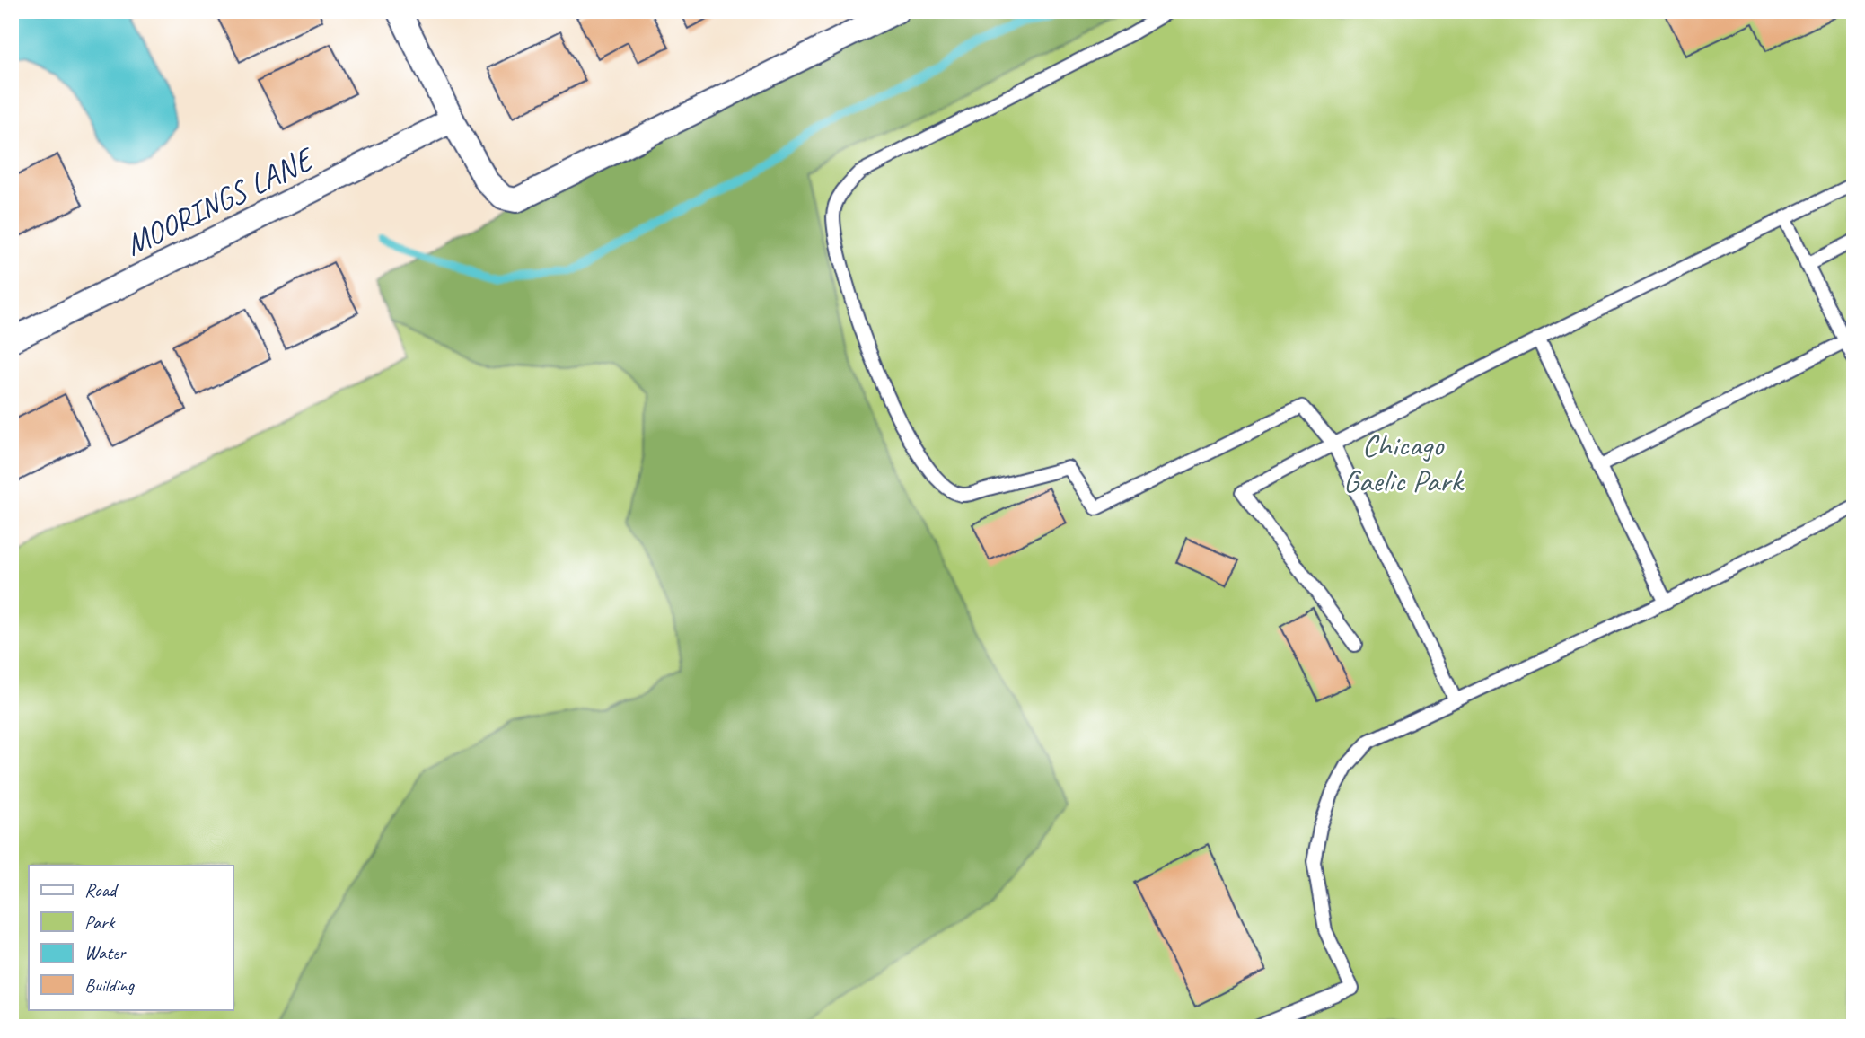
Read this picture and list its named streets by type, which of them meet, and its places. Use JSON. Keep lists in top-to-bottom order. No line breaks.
{"streets":{"street":["MOORINGS LANE"]},"parks":["Chicago Gaelic Park"],"legend":["Road","Park","Water","Building"]}
